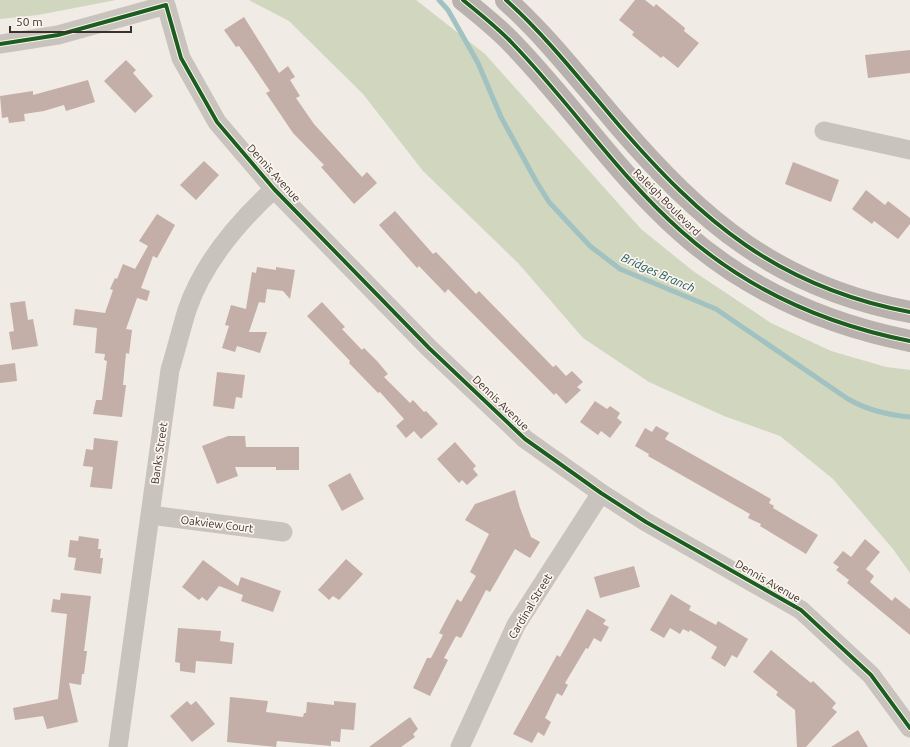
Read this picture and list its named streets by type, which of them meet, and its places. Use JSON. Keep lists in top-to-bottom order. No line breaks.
{"streets":{"main road":["Raleigh Boulevard"],"street":["Dennis Avenue","Banks Street","Oakview Court","Cardinal Street"]},"crossings":[["Dennis Avenue","Banks Street"],["Dennis Avenue","Cardinal Street"],["Banks Street","Oakview Court"]],"water":["Bridges Branch"],"scale_bar":"50 m"}
